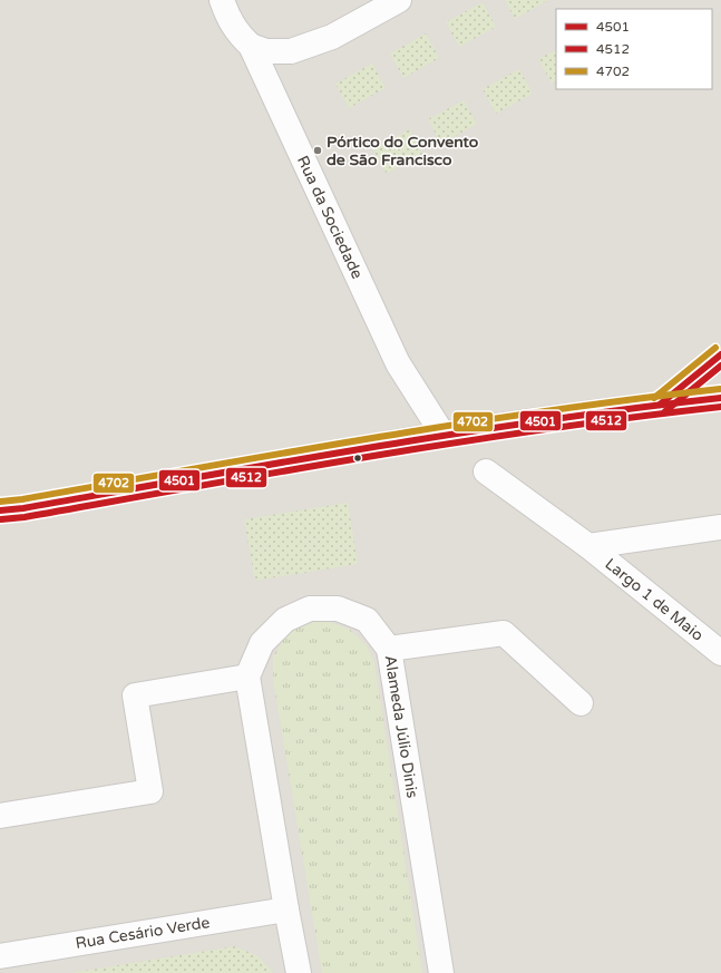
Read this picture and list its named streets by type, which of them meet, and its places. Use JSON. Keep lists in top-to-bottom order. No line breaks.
{"streets":{"street":["Rua da Sociedade","Largo 1 de Maio","Alameda Júlio Dinis","Rua Cesário Verde"]},"places":["Pórtico do Convento de São Francisco"],"lines":["transit line 4702","transit line 4501","transit line 4512"],"legend":["4501","4512","4702"]}
